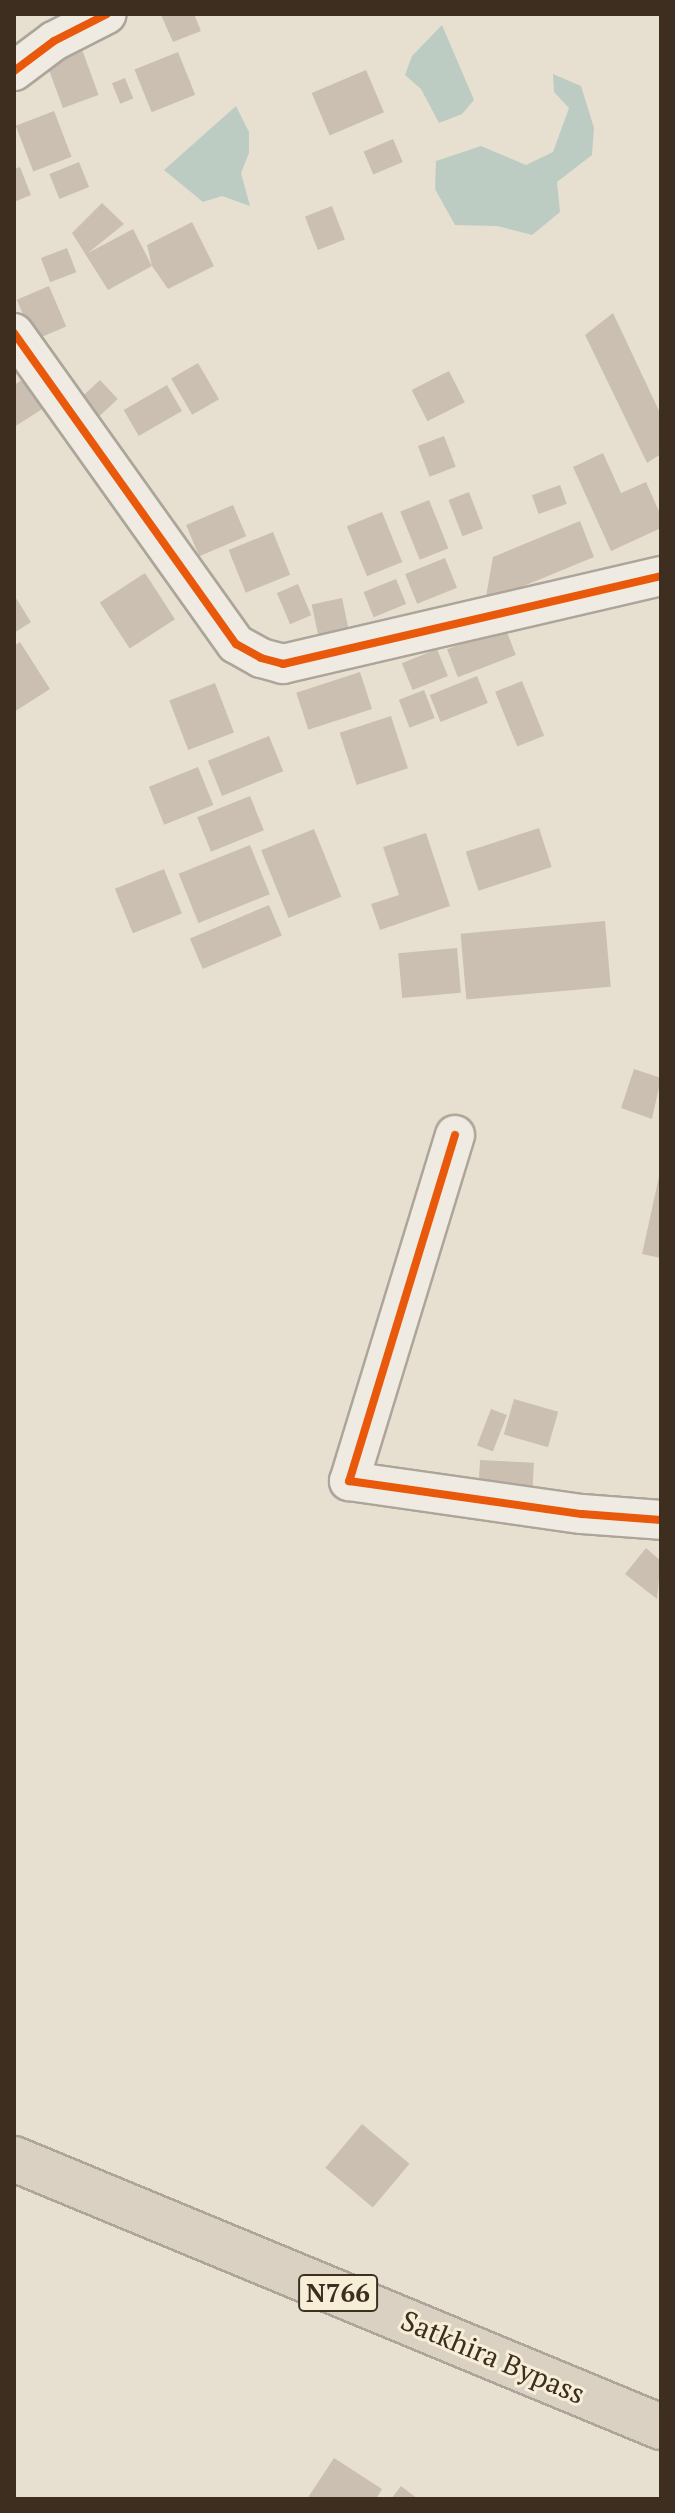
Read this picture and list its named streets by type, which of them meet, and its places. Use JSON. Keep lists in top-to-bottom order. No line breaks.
{"streets":{"highway":["N766","Satkhira Bypass"]}}
